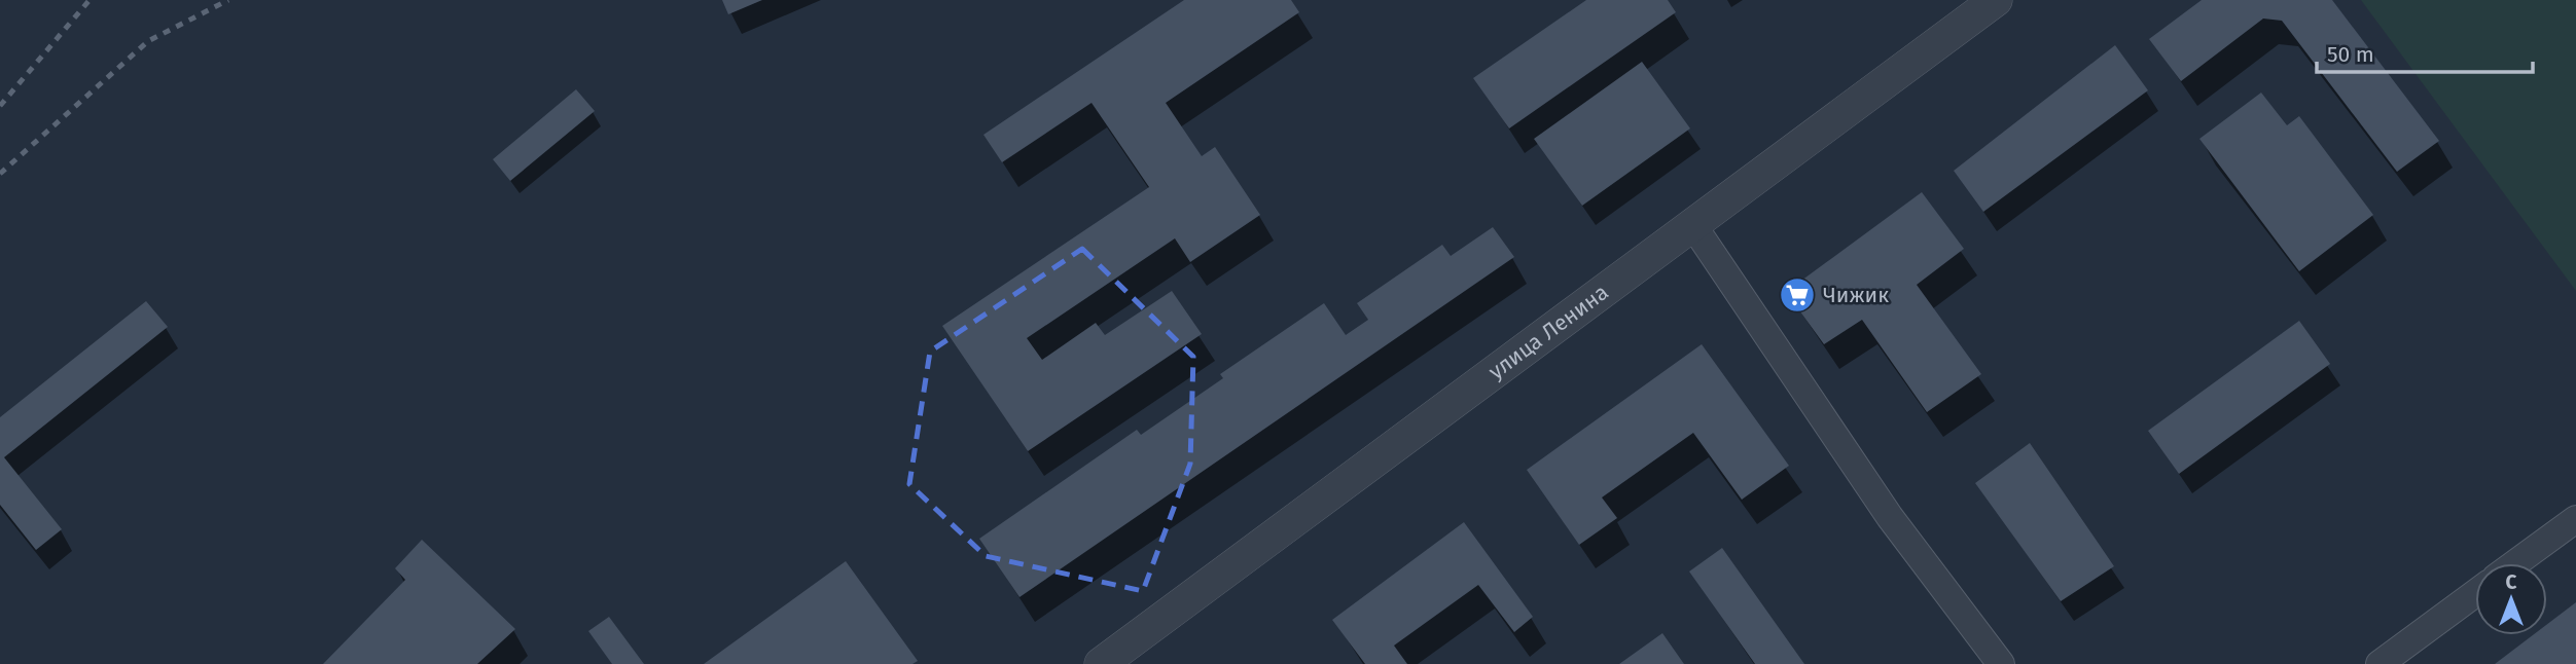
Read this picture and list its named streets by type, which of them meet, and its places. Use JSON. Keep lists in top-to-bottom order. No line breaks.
{"streets":{"street":["улица Ленина"]},"places":{"supermarket":["Чижик"]},"scale_bar":"50 m","north":"top"}
